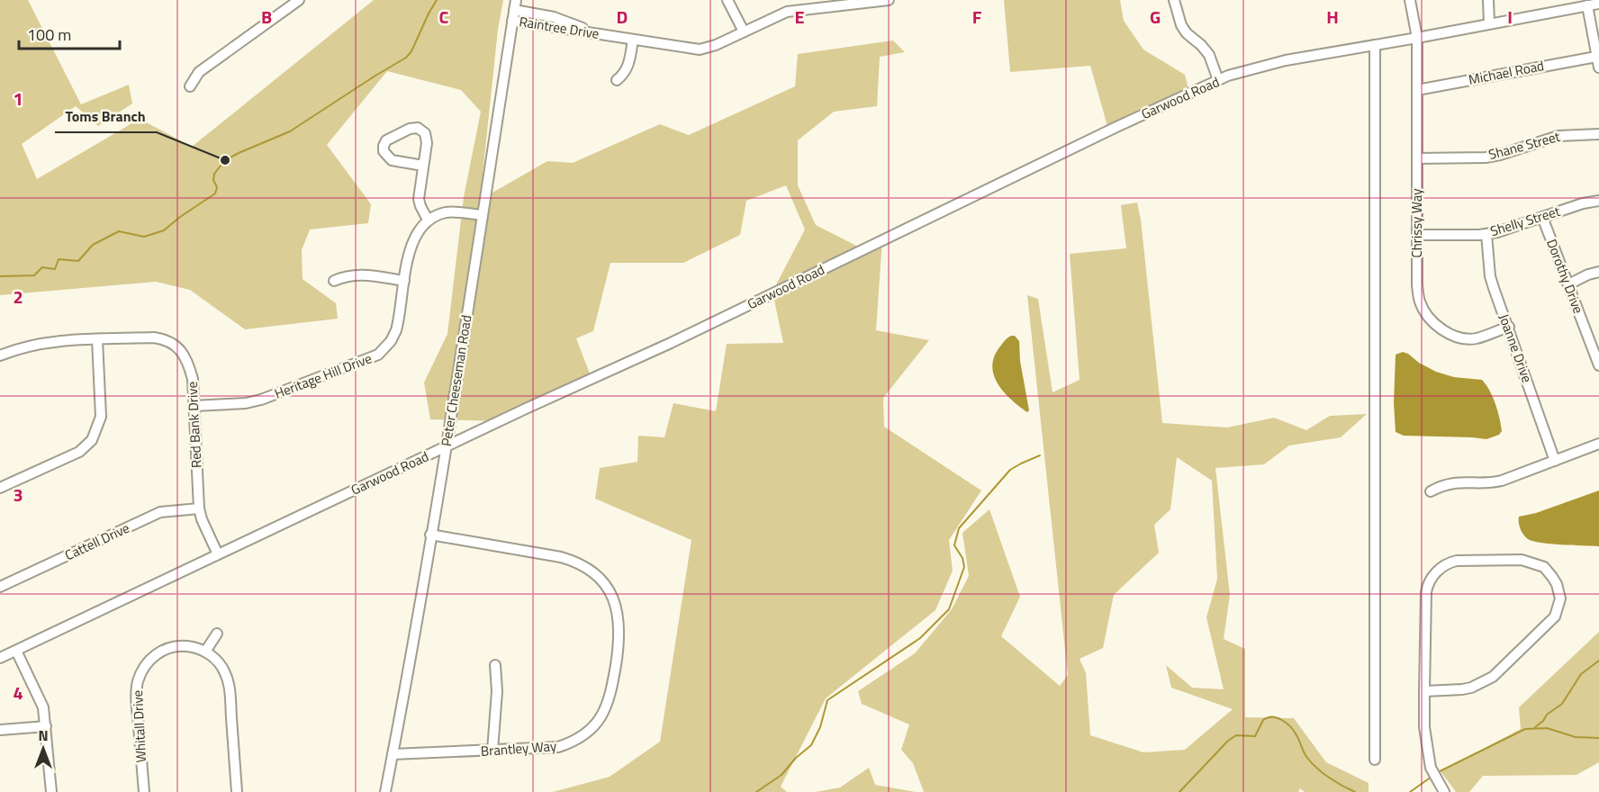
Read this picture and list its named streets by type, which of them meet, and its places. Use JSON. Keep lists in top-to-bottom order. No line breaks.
{"streets":{"street":["Raintree Drive","Michael Road","Garwood Road","Shane Street","Shelly Street","Chrissy Way","Dorothy Drive","Joanne Drive","Heritage Hill Drive","Peter Cheeseman Road","Red Bank Drive","Cattell Drive","Whitall Drive","Brantley Way"]},"crossings":[["Raintree Drive","Peter Cheeseman Road"],["Michael Road","Chrissy Way"],["Garwood Road","Chrissy Way"],["Garwood Road","Peter Cheeseman Road"],["Garwood Road","Red Bank Drive"],["Shane Street","Chrissy Way"],["Shelly Street","Chrissy Way"],["Shelly Street","Dorothy Drive"],["Shelly Street","Joanne Drive"],["Chrissy Way","Joanne Drive"],["Heritage Hill Drive","Red Bank Drive"],["Peter Cheeseman Road","Brantley Way"],["Red Bank Drive","Cattell Drive"]],"places":["Toms Branch"],"scale_bar":"100 m","north":"top","grid":{"columns":["B","C","D","E","F","G","H","I"],"rows":["1","2","3","4"]}}
